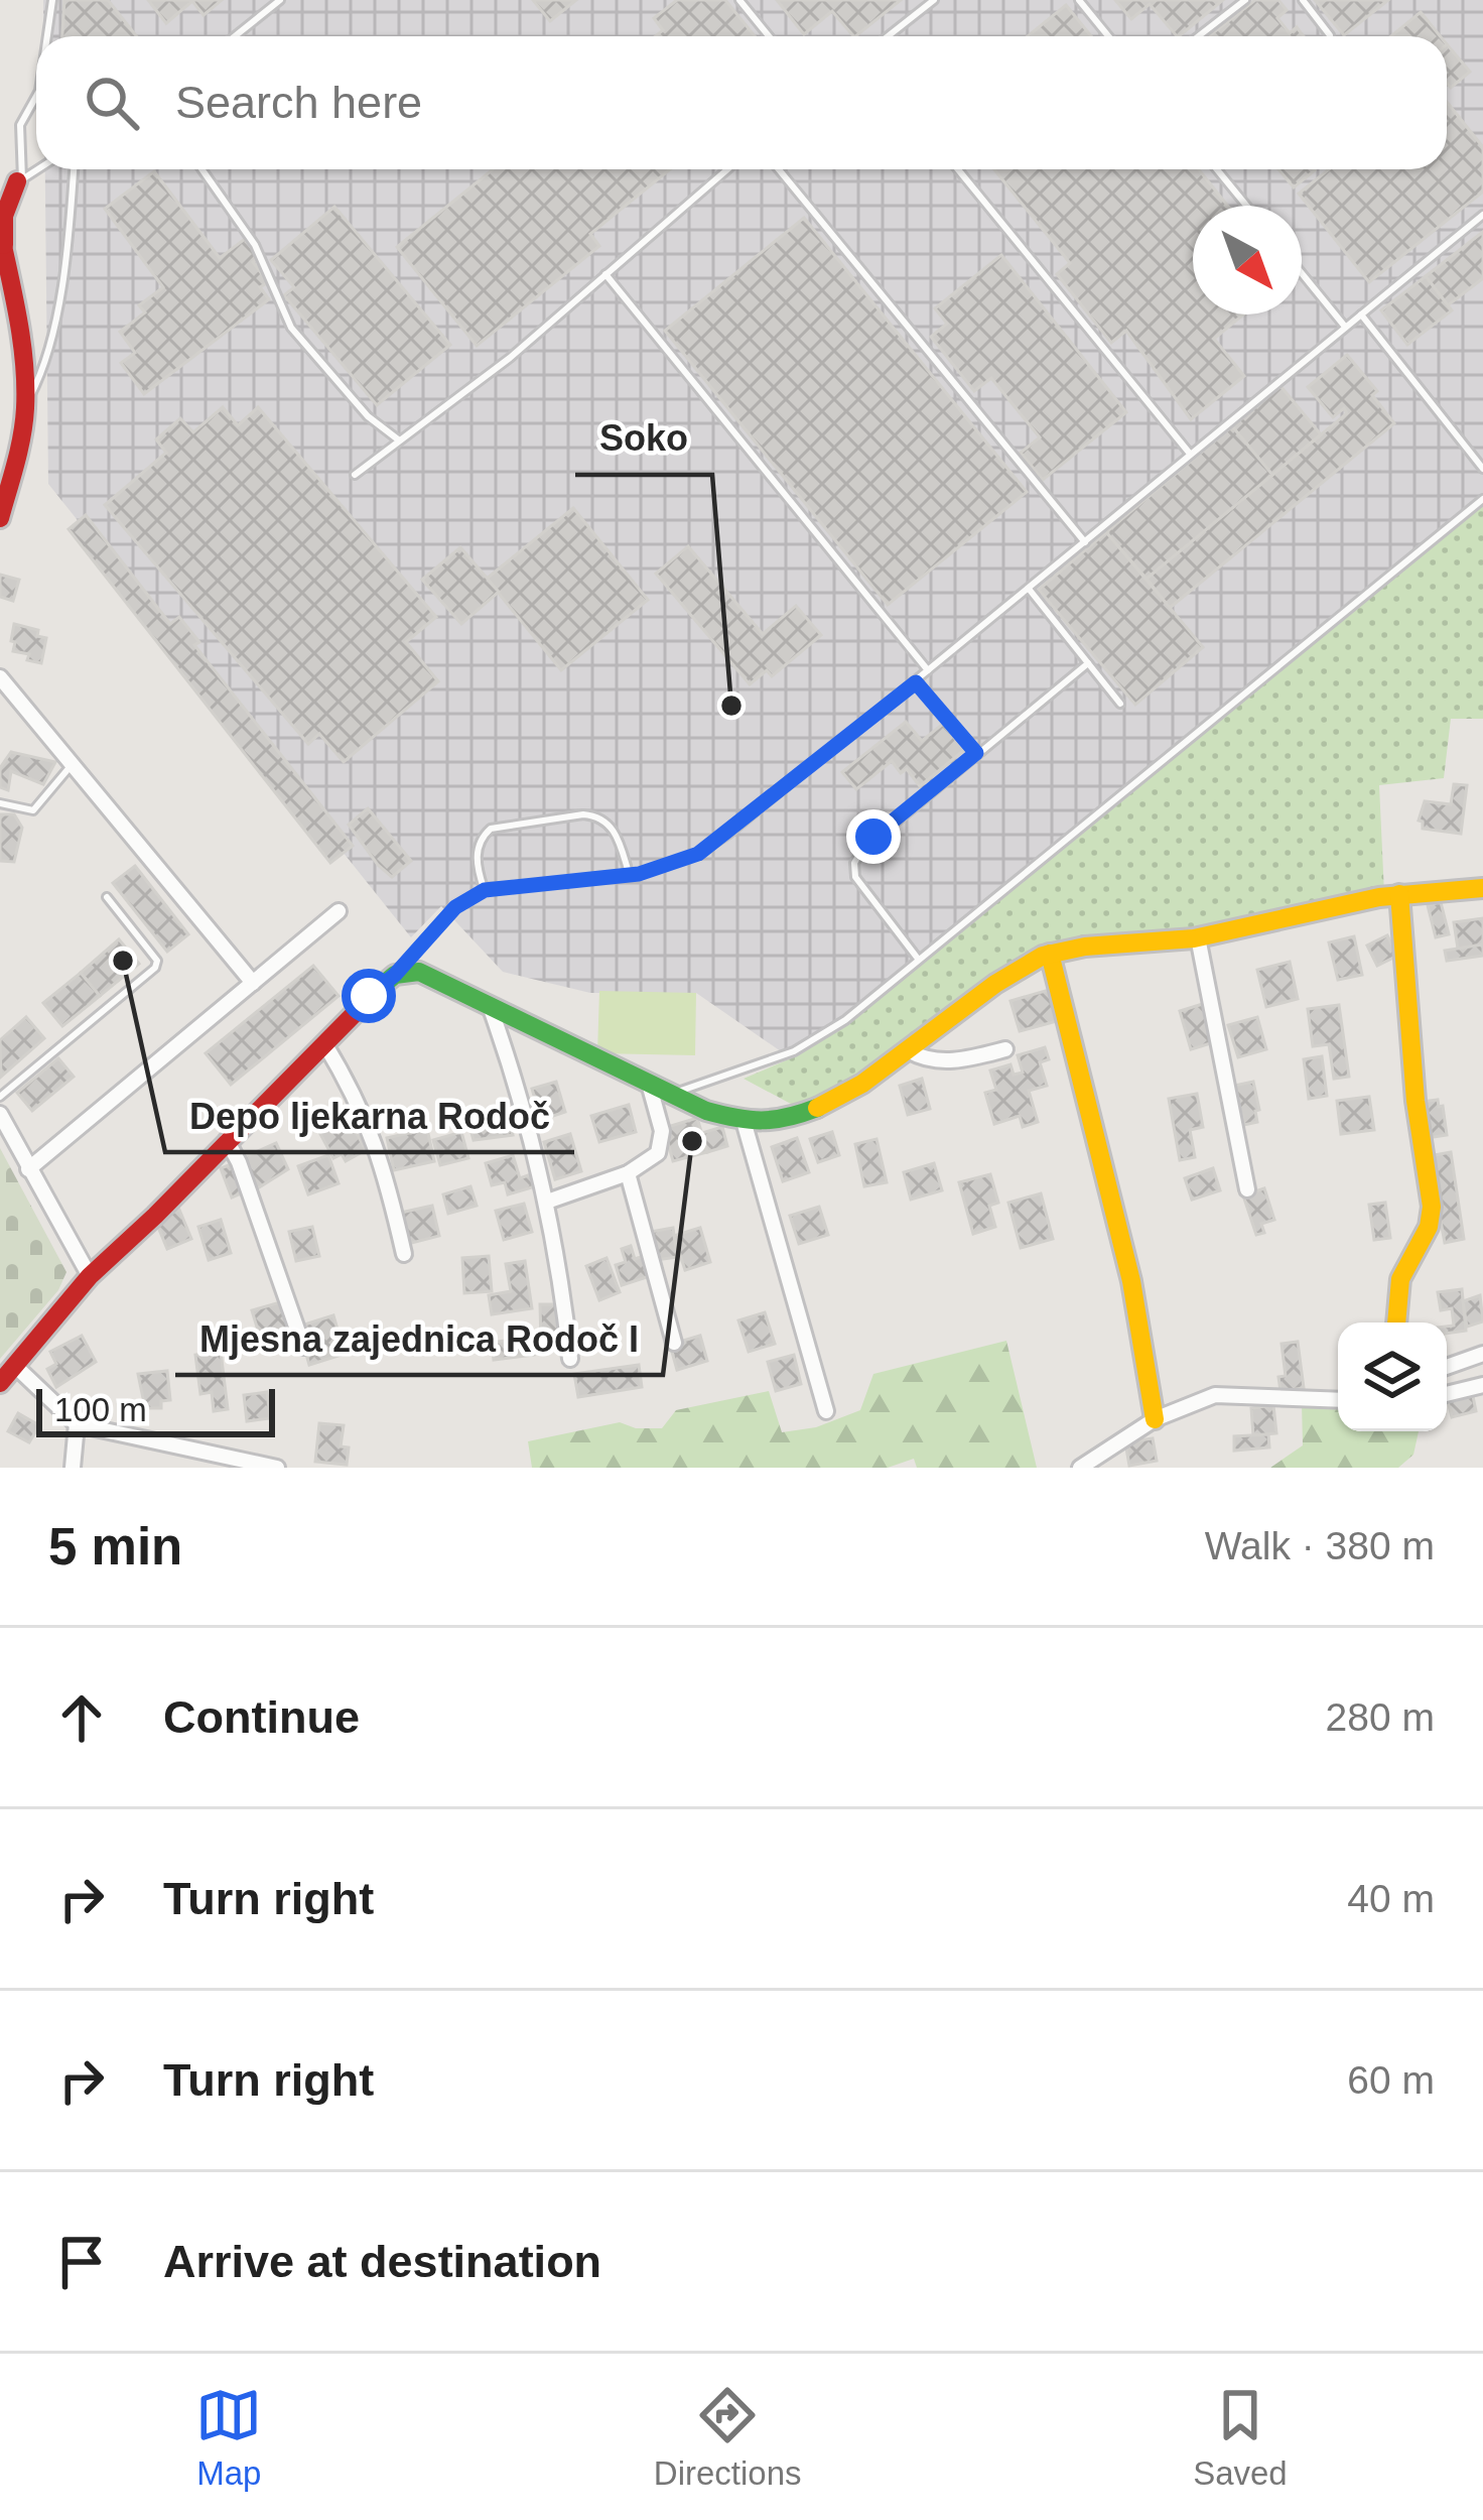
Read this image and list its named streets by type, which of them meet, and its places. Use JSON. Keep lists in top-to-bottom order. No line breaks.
{"places":["Soko","Depo ljekarna Rodoč","Mjesna zajednica Rodoč I"],"scale_bar":"100 m","north":"bottom right","page":{"search":"Search here","scale":"100 m","heading":["5 min","Walk · 380 m"],"list":[["Continue","280 m"],["Turn right","40 m"],["Turn right","60 m"],"Arrive at destination"],"nav":["Map","Directions","Saved"]}}
